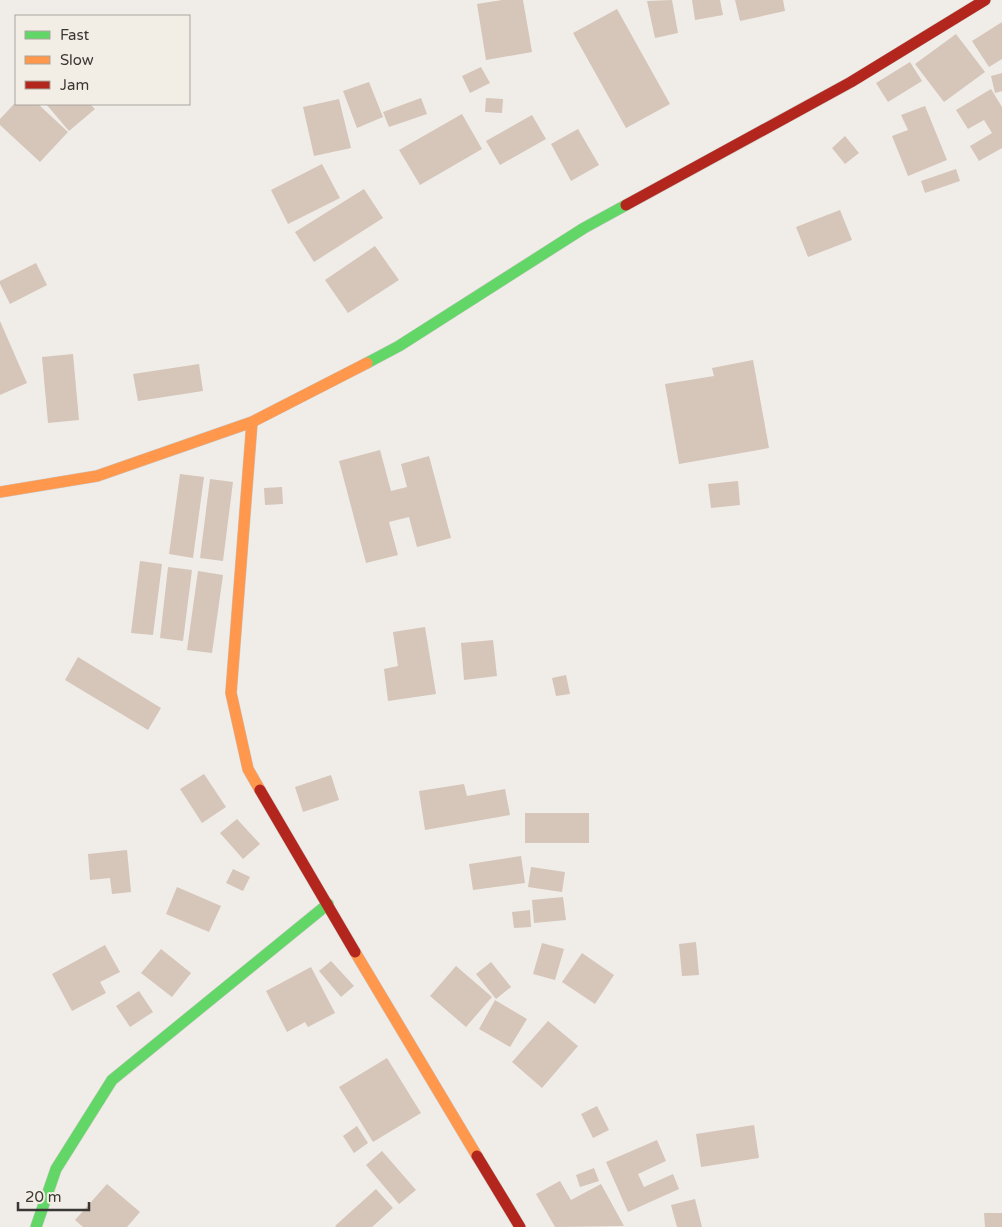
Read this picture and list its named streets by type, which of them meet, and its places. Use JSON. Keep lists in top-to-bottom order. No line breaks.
{"legend":["Fast","Slow","Jam"],"scale_bar":"20 m"}
